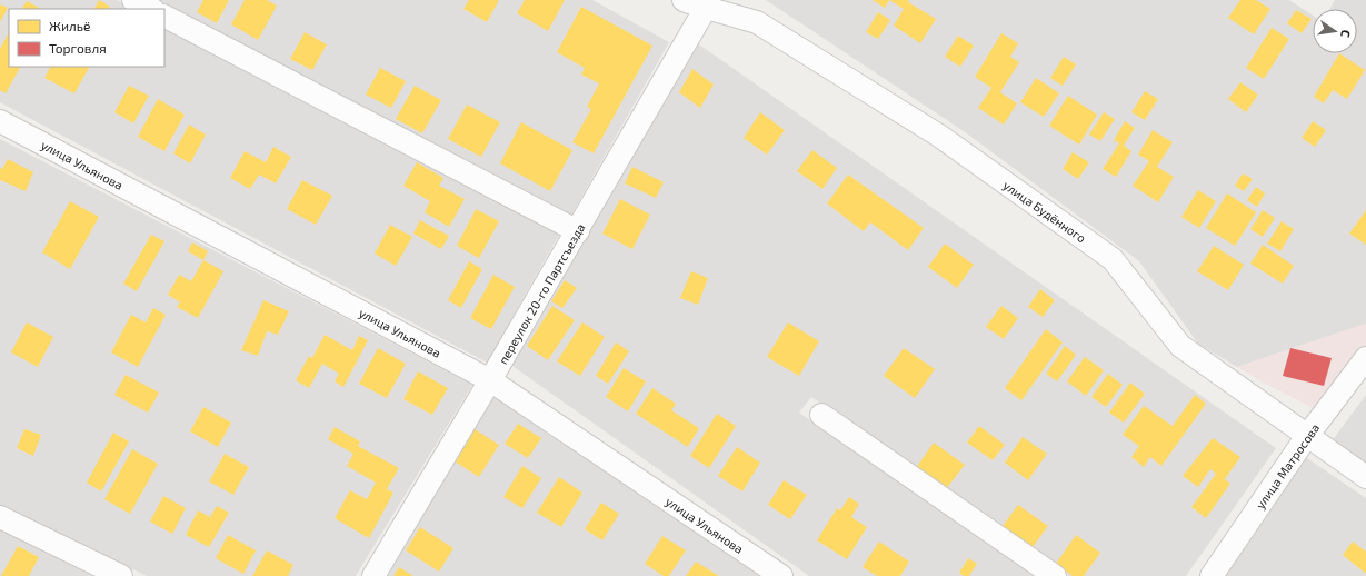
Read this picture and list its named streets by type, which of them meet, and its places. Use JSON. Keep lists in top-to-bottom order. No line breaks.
{"streets":{"street":["улица Ульянова","улица Будённого","переулок 20-го Партсъезда","улица Матросова"]},"crossings":[["улица Ульянова","переулок 20-го Партсъезда"],["улица Будённого","переулок 20-го Партсъезда"],["улица Будённого","улица Матросова"]],"legend":["Жильё","Торговля"],"north":"right"}
